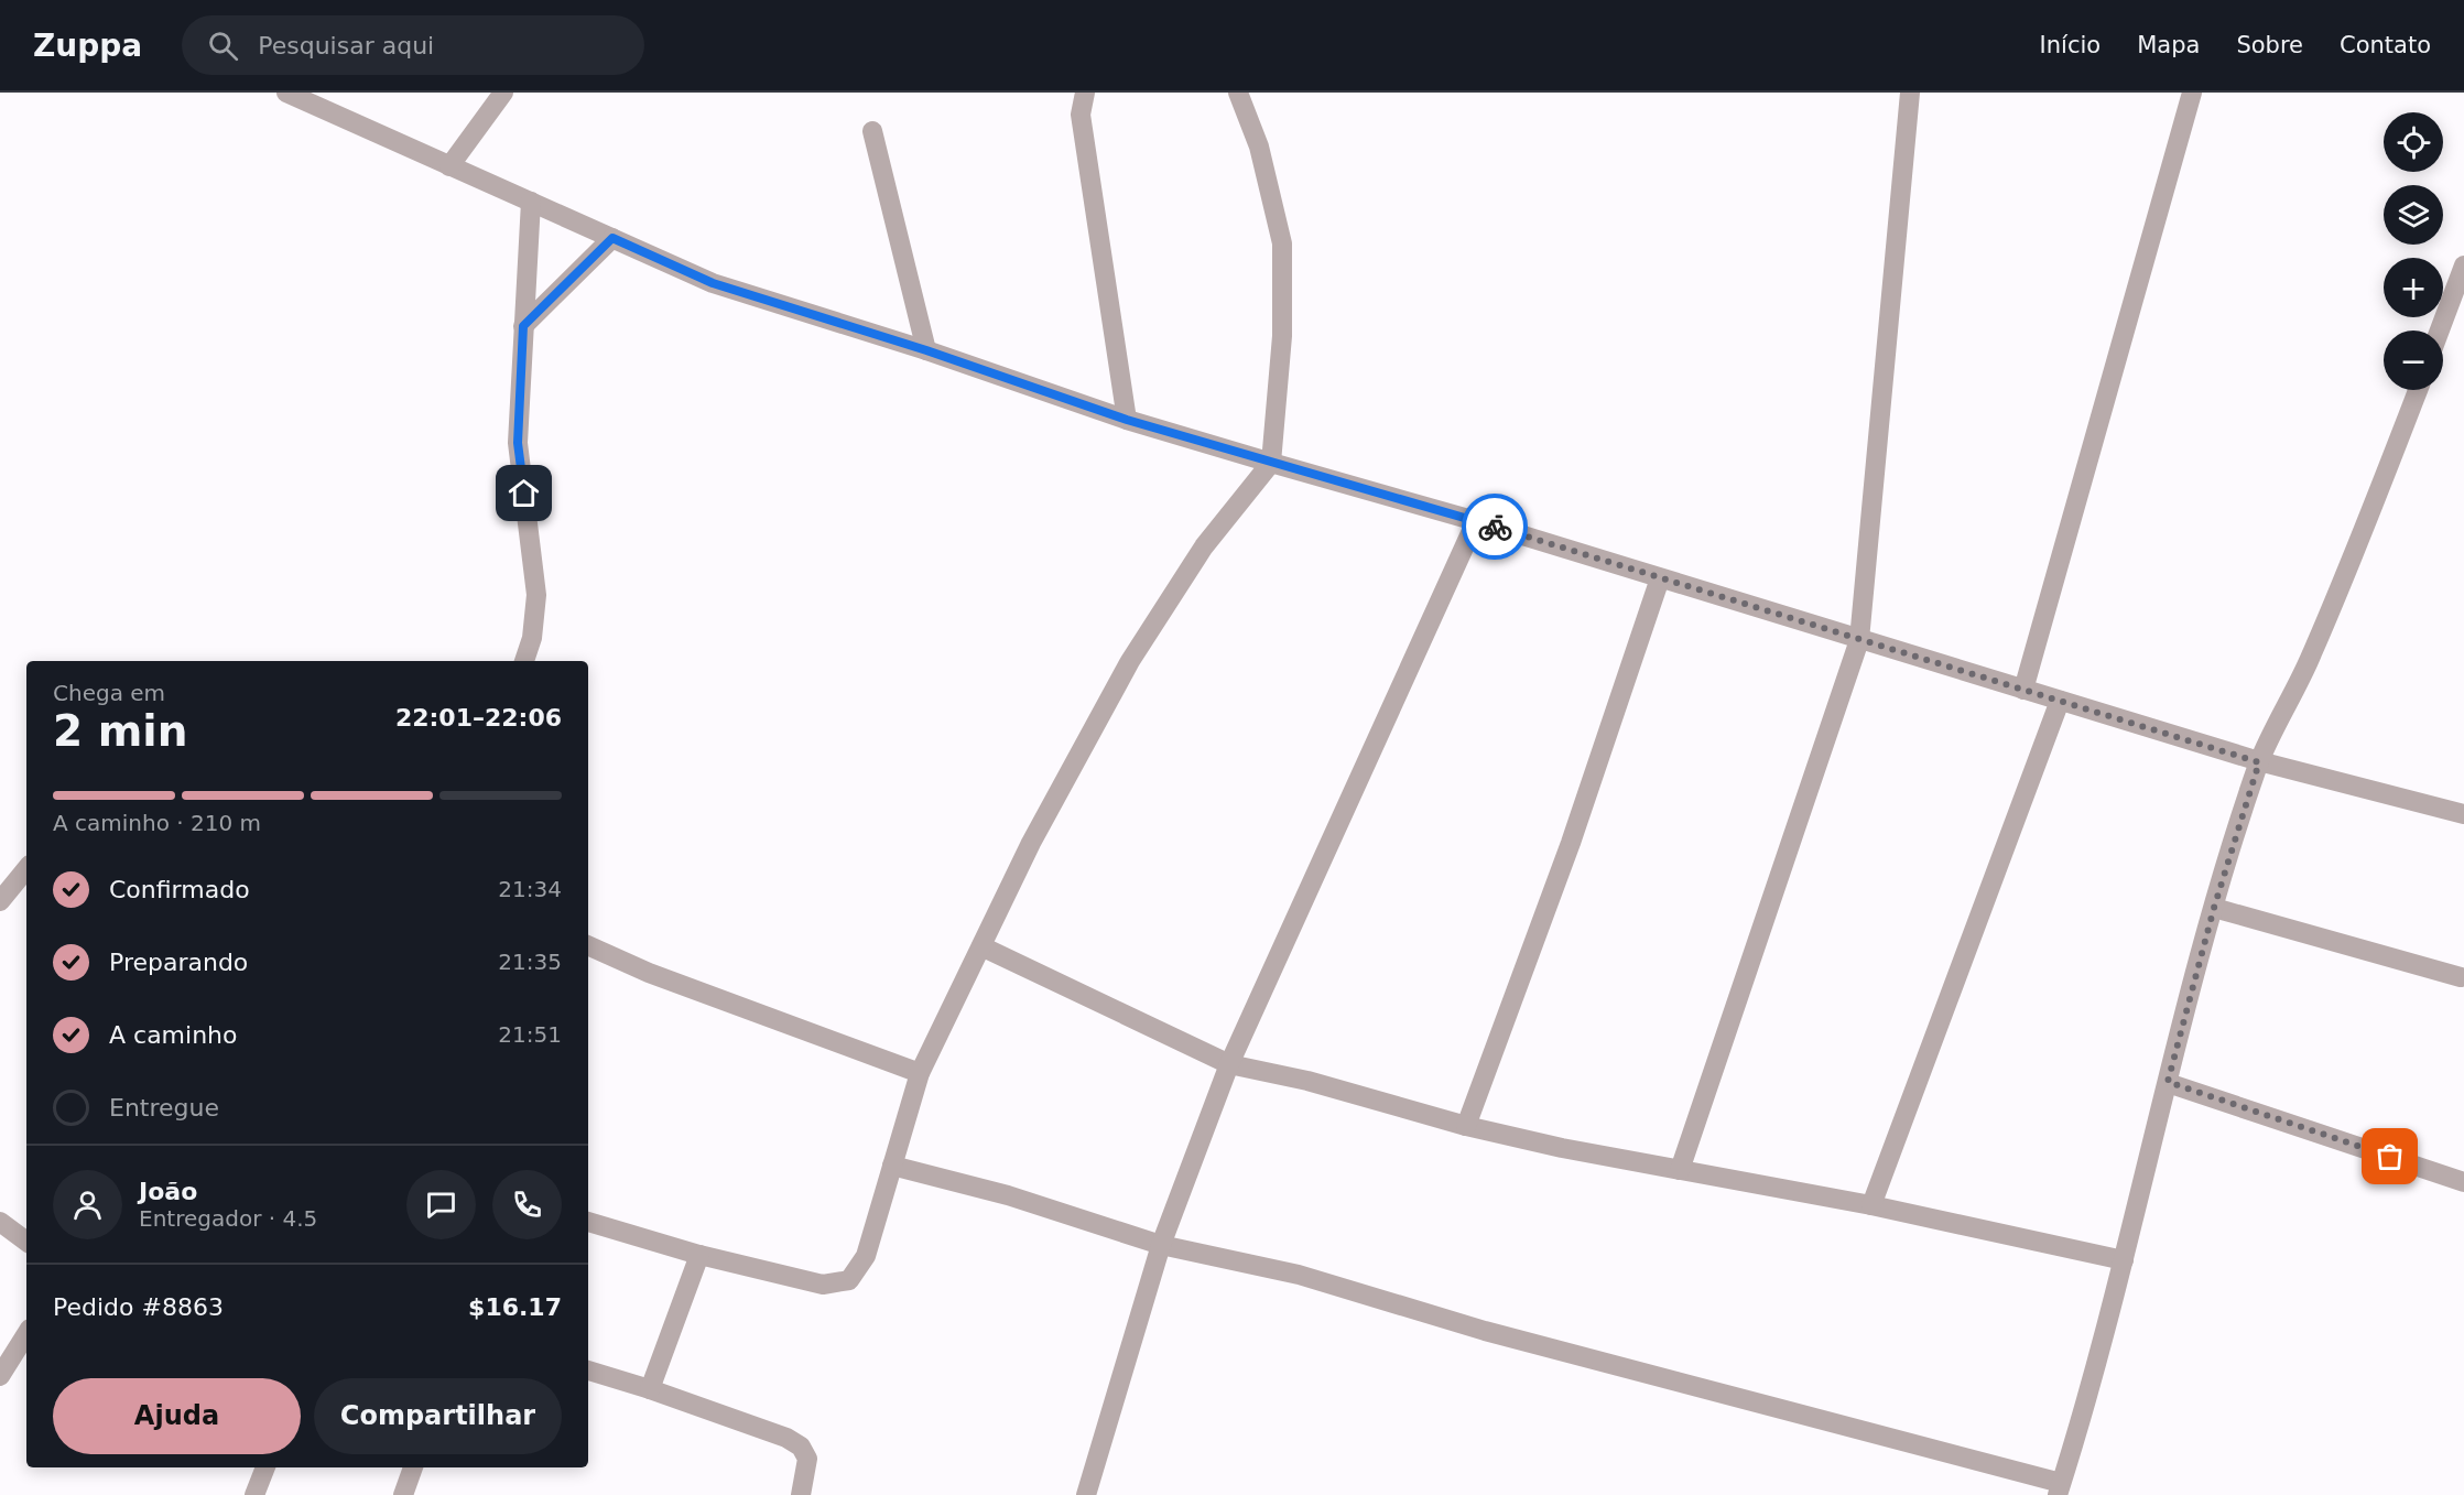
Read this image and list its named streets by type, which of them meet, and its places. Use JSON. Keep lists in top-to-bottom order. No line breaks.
{"page":{"header":"Zuppa","search":"Pesquisar aqui","nav":["Início","Mapa","Sobre","Contato"],"map_buttons":["+","−"],"heading":["2 min","Chega em","22:01–22:06"],"panel":["João","Entregador · 4.5","Pedido #8863","$16.17"],"bar":"A caminho · 210 m","list":[["Confirmado","21:34"],["Preparando","21:35"],["A caminho","21:51"],"Entregue"],"buttons":["Ajuda","Compartilhar"]}}
